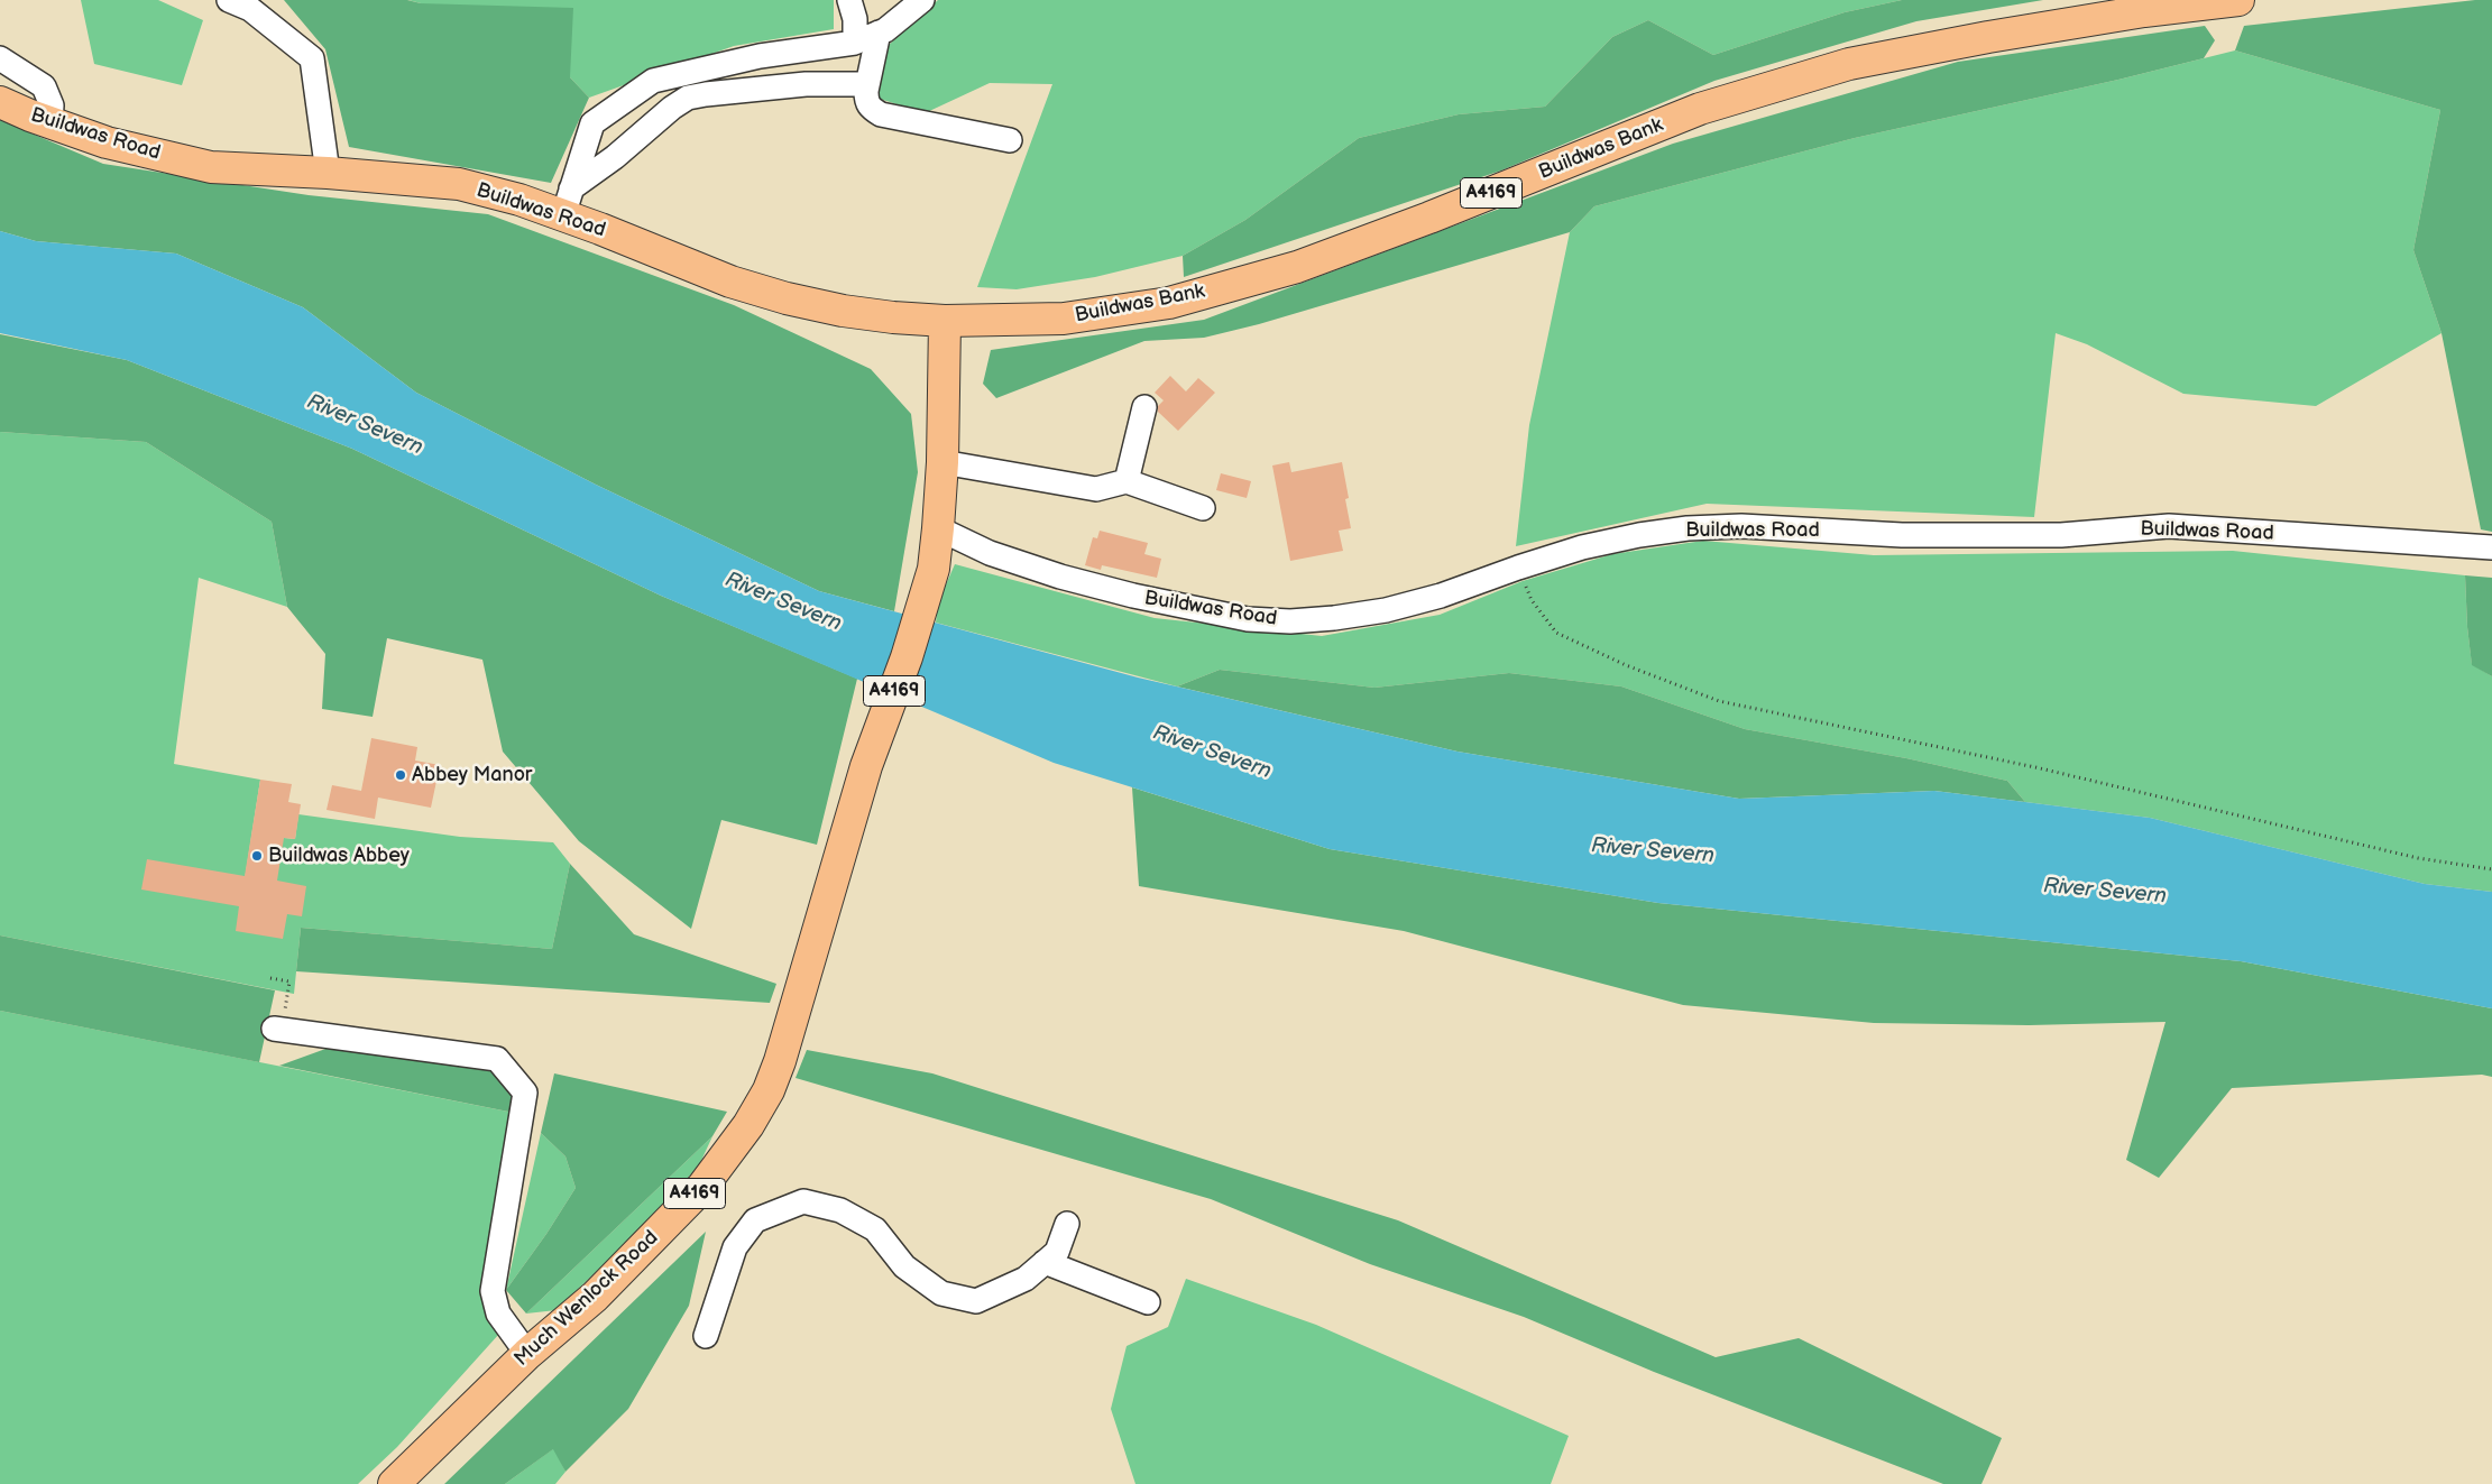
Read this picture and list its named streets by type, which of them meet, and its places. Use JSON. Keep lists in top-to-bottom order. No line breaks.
{"streets":{"main road":["Buildwas Road","Buildwas Bank","A4169","Much Wenlock Road"]},"crossings":[["Buildwas Road","Buildwas Bank"],["Buildwas Road","Much Wenlock Road"]],"water":["River Severn"],"places":["Abbey Manor","Buildwas Abbey"]}
